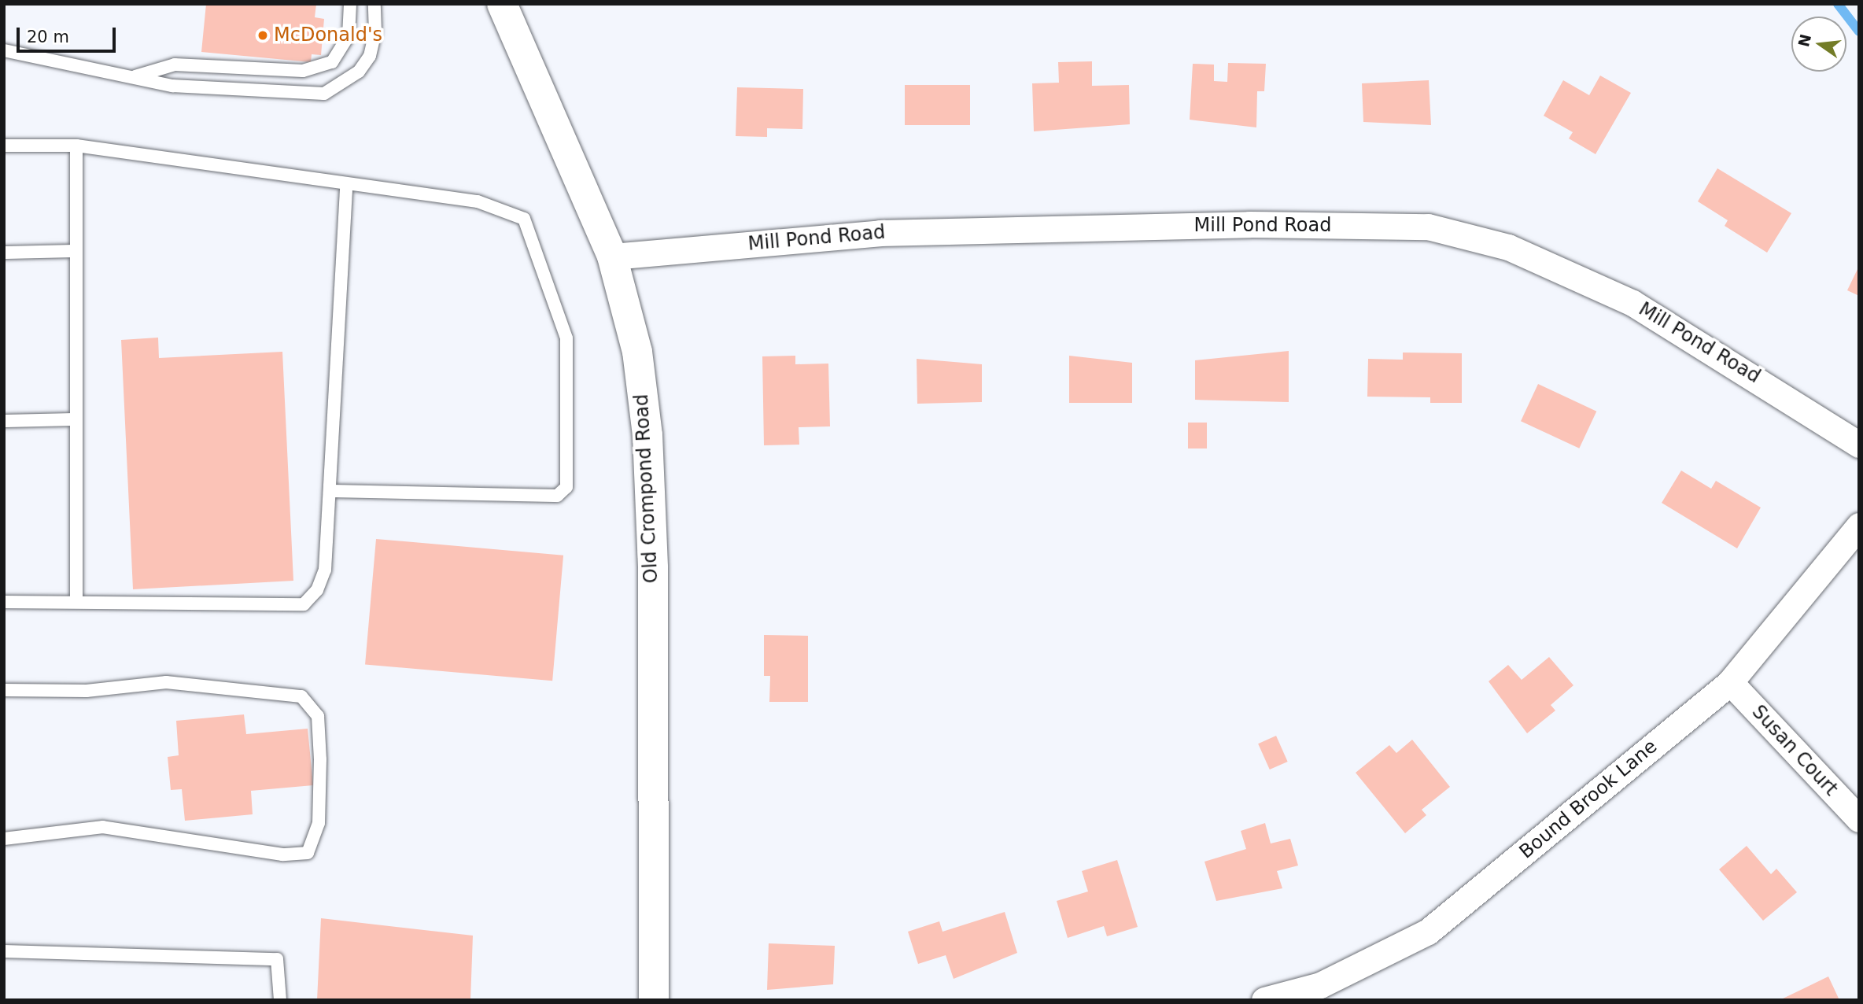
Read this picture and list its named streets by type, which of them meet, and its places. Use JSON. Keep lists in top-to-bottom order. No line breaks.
{"streets":{"street":["Mill Pond Road","Old Crompond Road","Susan Court","Bound Brook Lane"]},"crossings":[["Mill Pond Road","Old Crompond Road"],["Susan Court","Bound Brook Lane"]],"places":["McDonald's"],"scale_bar":"20 m","north":"left"}
